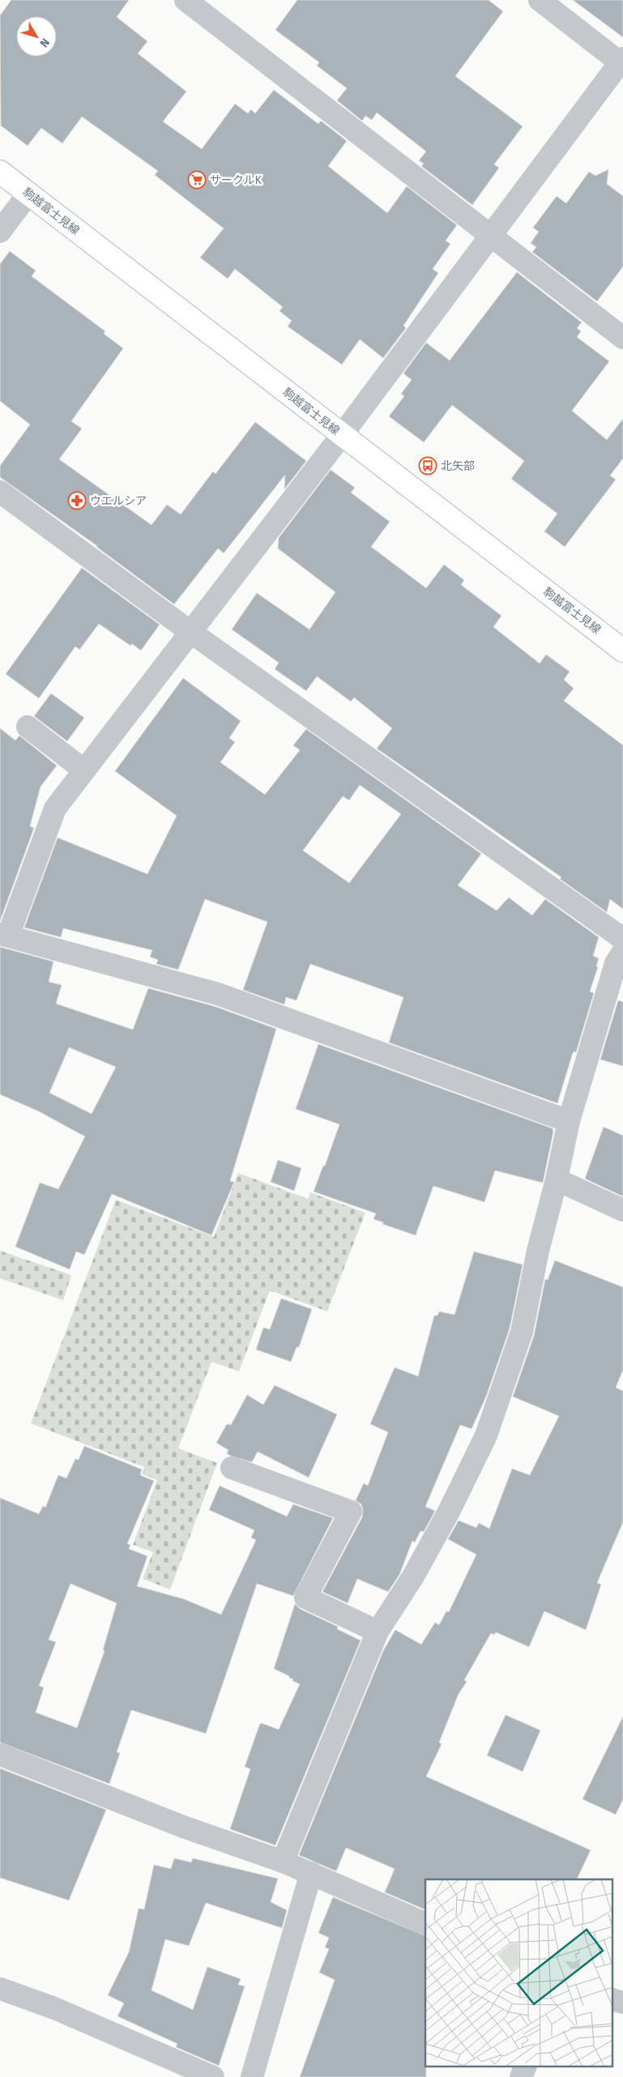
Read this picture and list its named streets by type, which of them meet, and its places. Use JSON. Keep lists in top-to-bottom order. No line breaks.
{"streets":{"main road":["駒越富士見線"]},"places":{"supermarket":["サークルK"],"bus stop":["北矢部"],"pharmacy":["ウエルシア"]},"north":"bottom right"}
